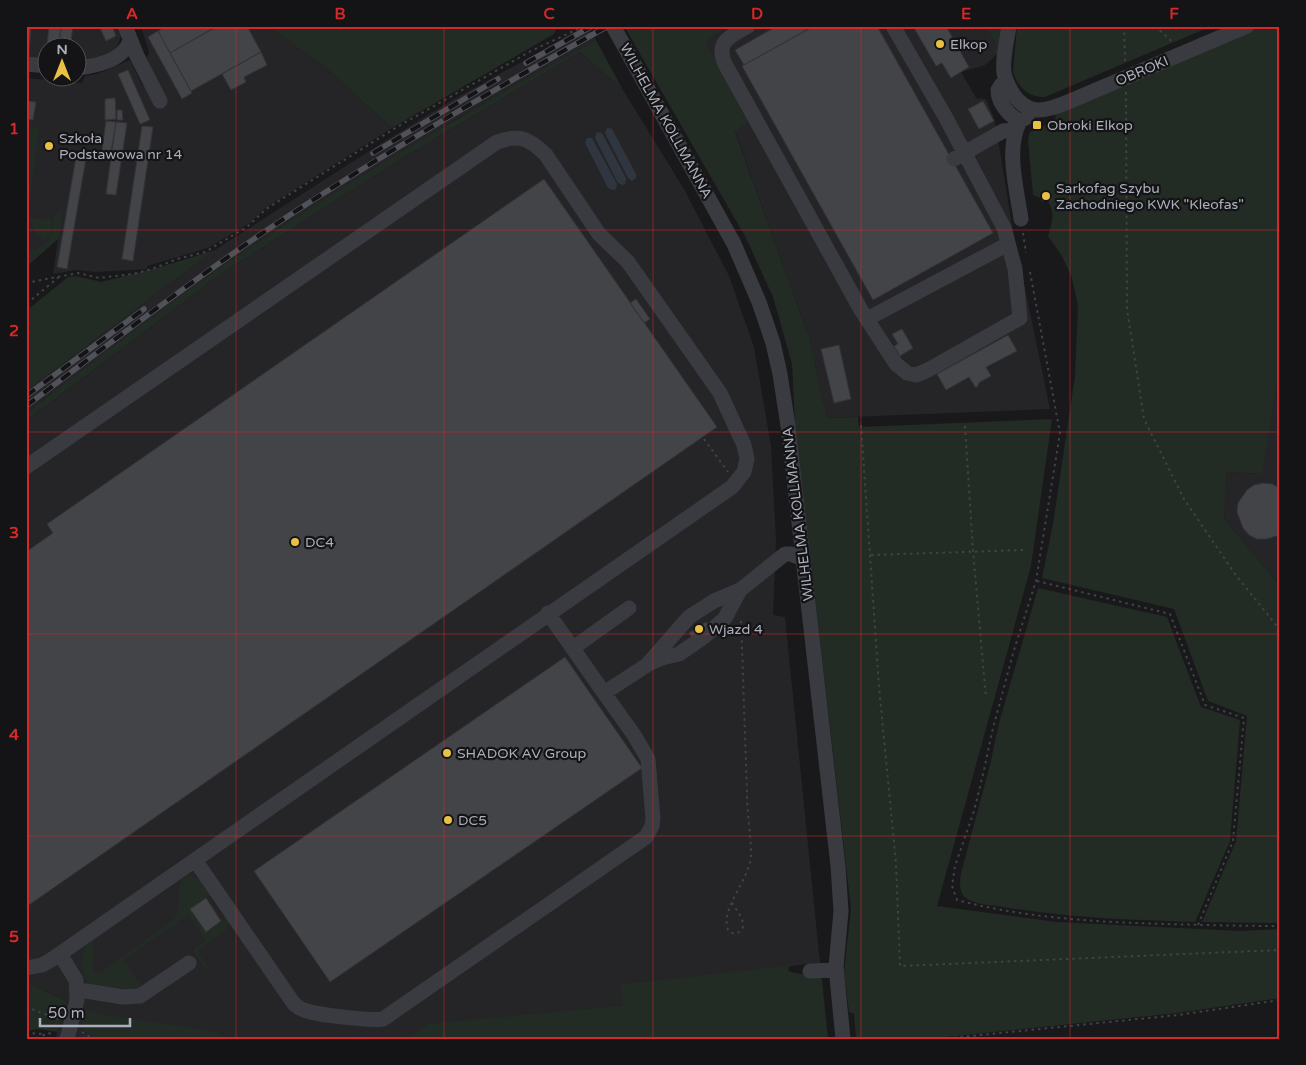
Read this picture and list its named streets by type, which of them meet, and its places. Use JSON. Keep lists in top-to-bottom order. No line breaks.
{"streets":{"street":["OBROKI","WILHELMA KOLLMANNA"]},"places":{"other":["Elkop","Szkoła Podstawowa nr 14","Sarkofag Szybu Zachodniego KWK \"Kleofas\"","DC4","Wjazd 4","SHADOK AV Group","DC5"],"transit":["Obroki Elkop"]},"scale_bar":"50 m","north":"top","grid":{"columns":["A","B","C","D","E","F"],"rows":["1","2","3","4","5"]}}
